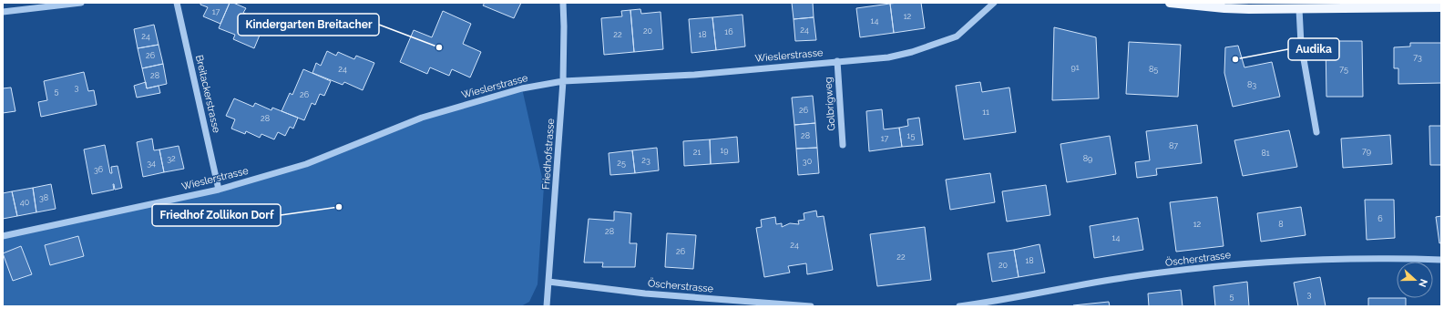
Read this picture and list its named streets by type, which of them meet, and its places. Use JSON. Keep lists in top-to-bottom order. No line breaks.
{"streets":{"street":["Wieslerstrasse","Breitackerstrasse","Golbrigweg","Friedhofstrasse","Öscherstrasse"]},"crossings":[["Wieslerstrasse","Breitackerstrasse"],["Wieslerstrasse","Golbrigweg"],["Wieslerstrasse","Friedhofstrasse"],["Friedhofstrasse","Öscherstrasse"]],"places":["Kindergarten Breitacher","Audika","Friedhof Zollikon Dorf"],"house_numbers":["17","12","14","24","20","16","22","18","24","26","73","91","24","85","75","28","83","3","5","26","26","11","28","28","15","17","87","19","79","21","81","32","89","23","30","34","25","36","38","40","6","12","8","28","14","24","26","22","18","20","3","5"],"north":"right"}
